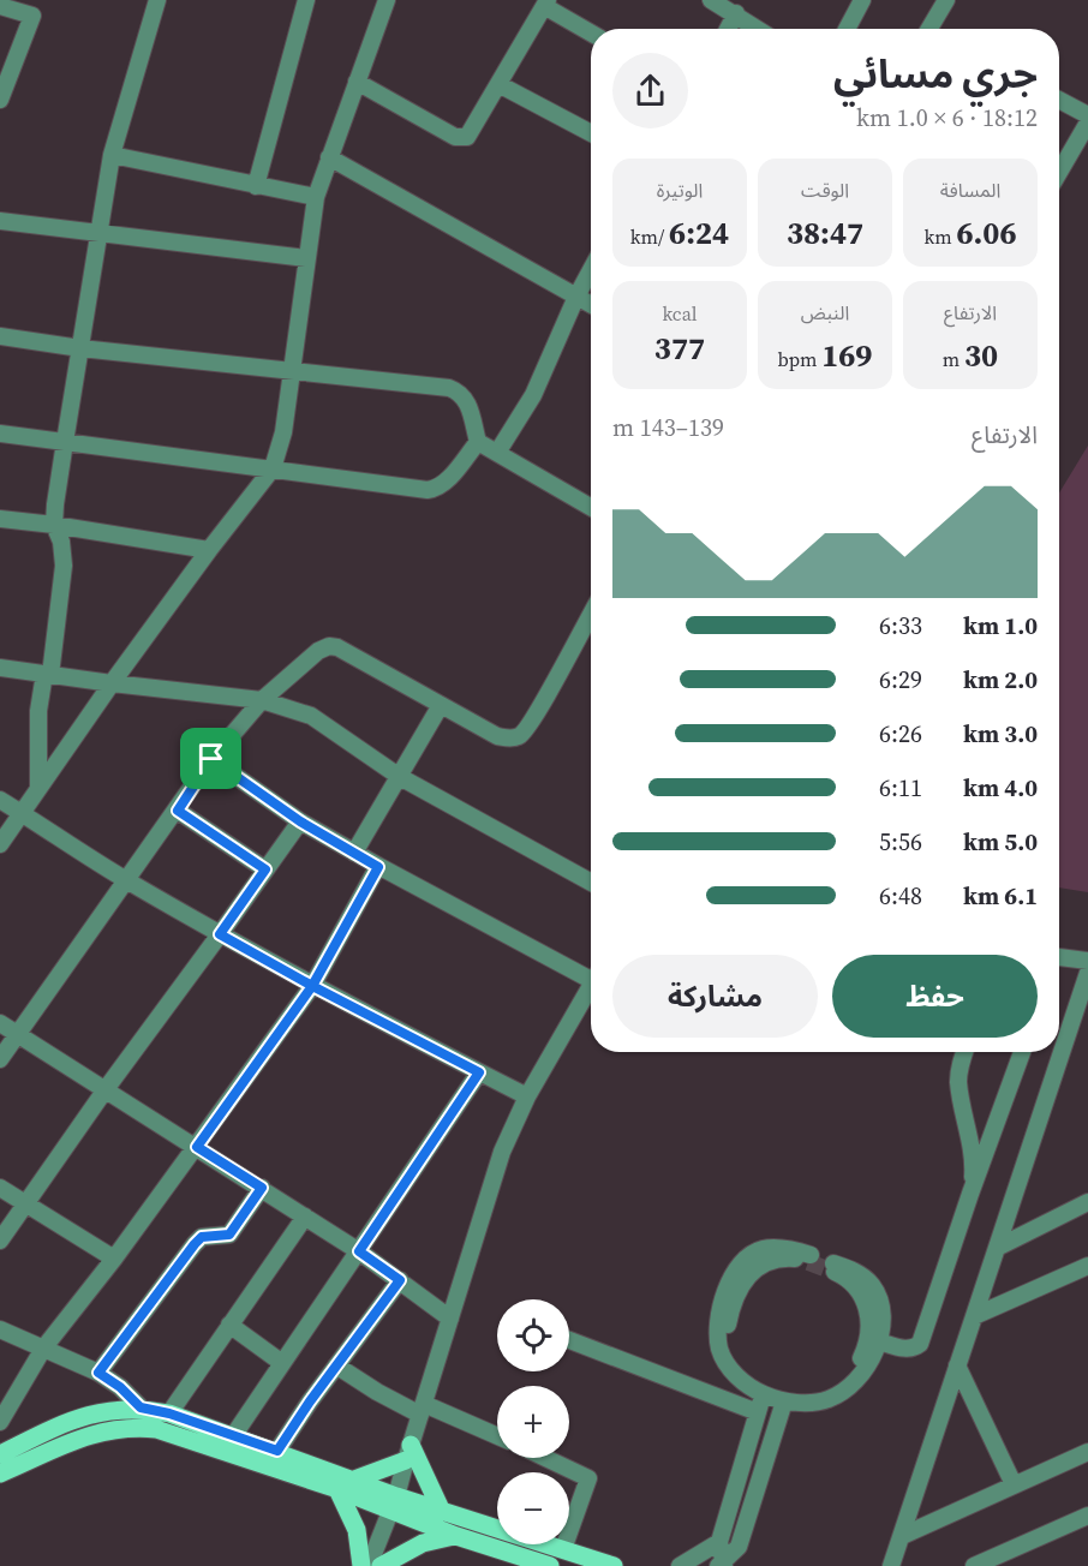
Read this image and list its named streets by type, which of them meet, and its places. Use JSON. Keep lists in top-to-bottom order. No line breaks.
{"page":{"heading":["جري مسائي","18:12 · 6 × 1.0 km"],"stats":[["المسافة","6.06 km"],["الوقت","38:47"],["الوتيرة","6:24 /km"],["الارتفاع","30 m"],["النبض","169 bpm"],["kcal","377"]],"chart":["الارتفاع","139–143 m"],"list":[{"name":"1.0 km","note":"6:33"},{"name":"2.0 km","note":"6:29"},{"name":"3.0 km","note":"6:26"},{"name":"4.0 km","note":"6:11"},{"name":"5.0 km","note":"5:56"},{"name":"6.1 km","note":"6:48"}],"buttons":["حفظ","مشاركة"],"map_buttons":["+","−"]}}
